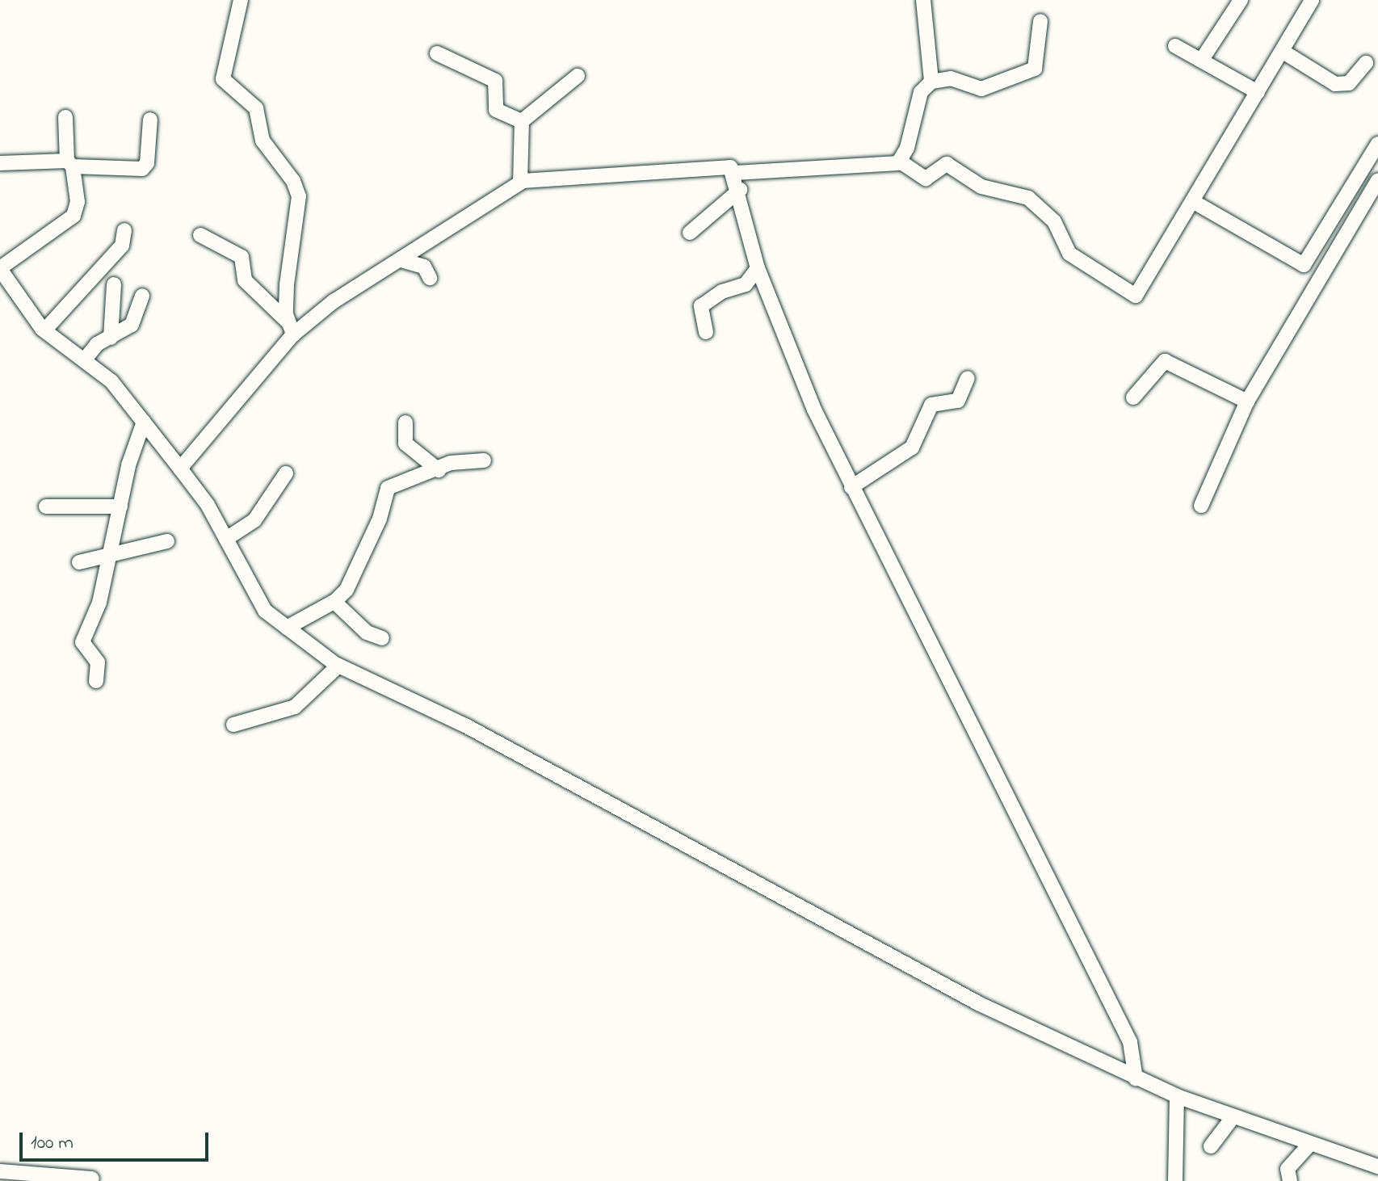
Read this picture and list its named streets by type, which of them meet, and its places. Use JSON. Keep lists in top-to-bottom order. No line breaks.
{"scale_bar":"100 m"}
